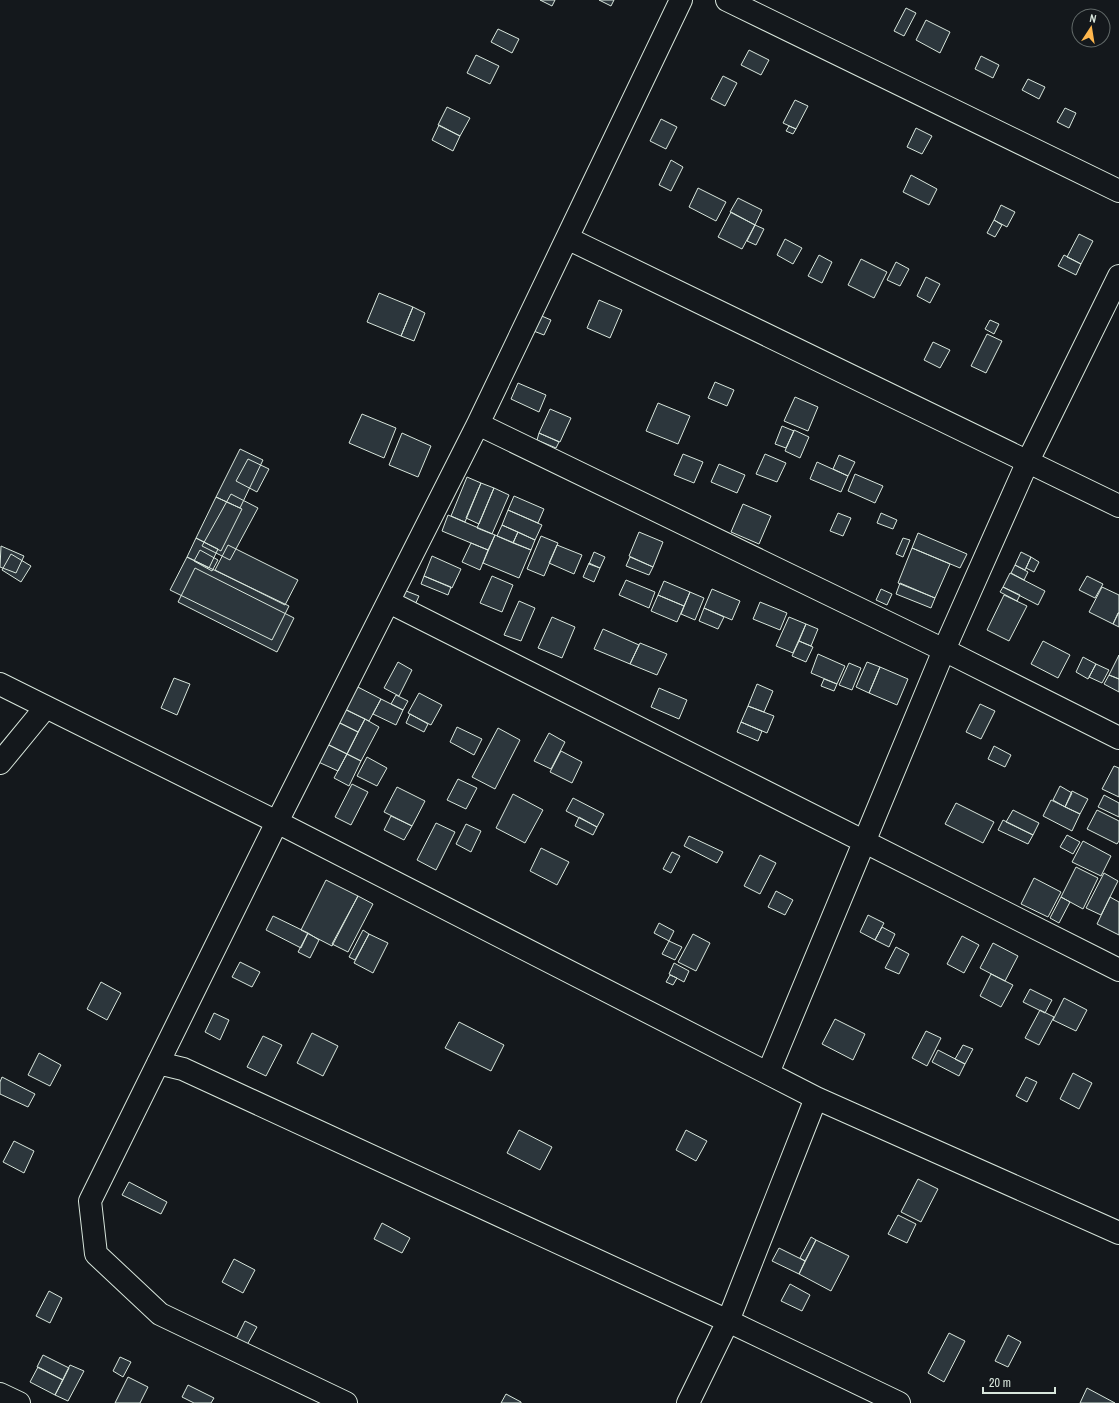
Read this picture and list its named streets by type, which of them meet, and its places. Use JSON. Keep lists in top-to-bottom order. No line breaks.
{"scale_bar":"20 m","north":"top"}
